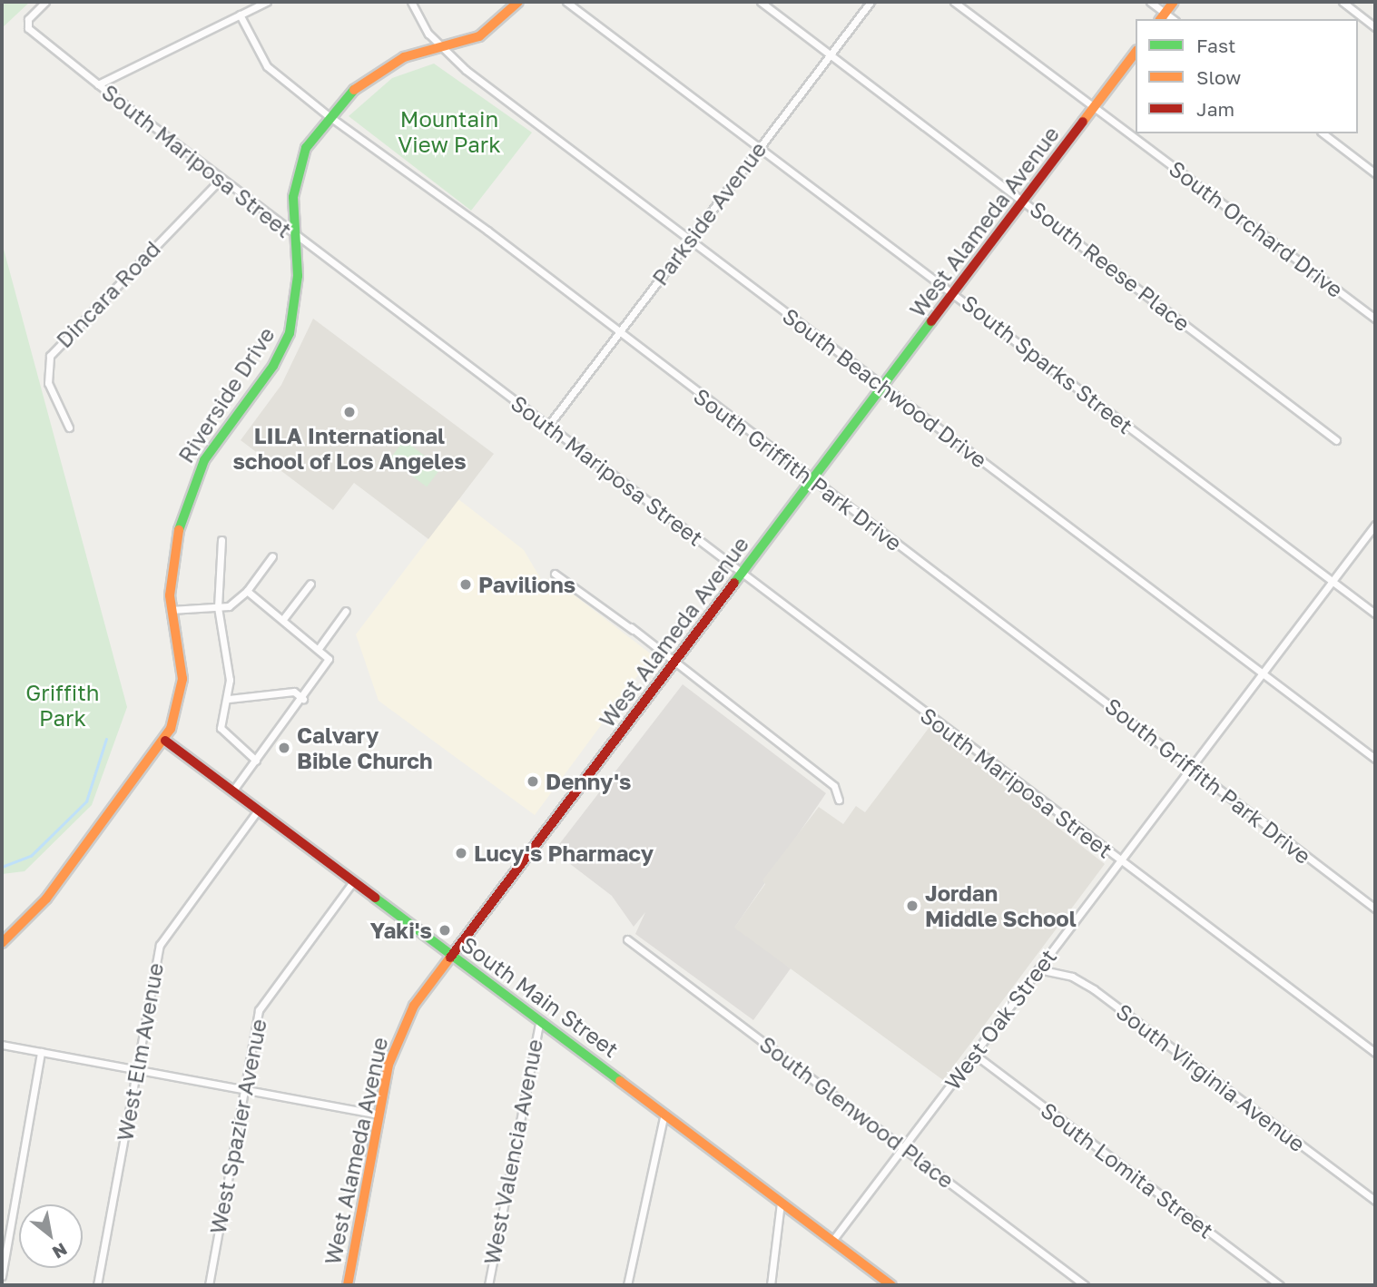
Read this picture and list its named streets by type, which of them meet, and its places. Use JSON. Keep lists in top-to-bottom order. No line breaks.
{"streets":{"main road":["West Alameda Avenue","Riverside Drive","South Main Street"],"street":["South Mariposa Street","Parkside Avenue","South Orchard Drive","South Reese Place","Dincara Road","South Sparks Street","South Beachwood Drive","South Griffith Park Drive","West Oak Street","West Elm Avenue","South Virginia Avenue","South Glenwood Place","West Spazier Avenue","West Valencia Avenue","South Lomita Street"]},"crossings":[["South Mariposa Street","Parkside Avenue"],["South Mariposa Street","West Alameda Avenue"],["South Mariposa Street","Dincara Road"],["South Mariposa Street","Riverside Drive"],["South Mariposa Street","West Oak Street"],["Parkside Avenue","South Reese Place"],["Parkside Avenue","South Sparks Street"],["Parkside Avenue","South Beachwood Drive"],["Parkside Avenue","South Griffith Park Drive"],["West Alameda Avenue","South Orchard Drive"],["West Alameda Avenue","South Reese Place"],["West Alameda Avenue","South Sparks Street"],["West Alameda Avenue","South Beachwood Drive"],["West Alameda Avenue","South Griffith Park Drive"],["West Alameda Avenue","South Main Street"],["South Sparks Street","West Oak Street"],["South Beachwood Drive","Riverside Drive"],["South Beachwood Drive","West Oak Street"],["Riverside Drive","South Griffith Park Drive"],["Riverside Drive","South Main Street"],["South Griffith Park Drive","West Oak Street"],["South Main Street","West Oak Street"],["South Main Street","West Elm Avenue"],["South Main Street","West Spazier Avenue"],["South Main Street","West Valencia Avenue"],["West Oak Street","South Virginia Avenue"],["West Oak Street","South Glenwood Place"],["West Oak Street","South Lomita Street"]],"parks":["Mountain View Park","Griffith Park"],"places":["LILA International school of Los Angeles","Pavilions","Calvary Bible Church","Denny's","Lucy's Pharmacy","Jordan Middle School","Yaki's"],"legend":["Fast","Slow","Jam"],"north":"bottom right"}
